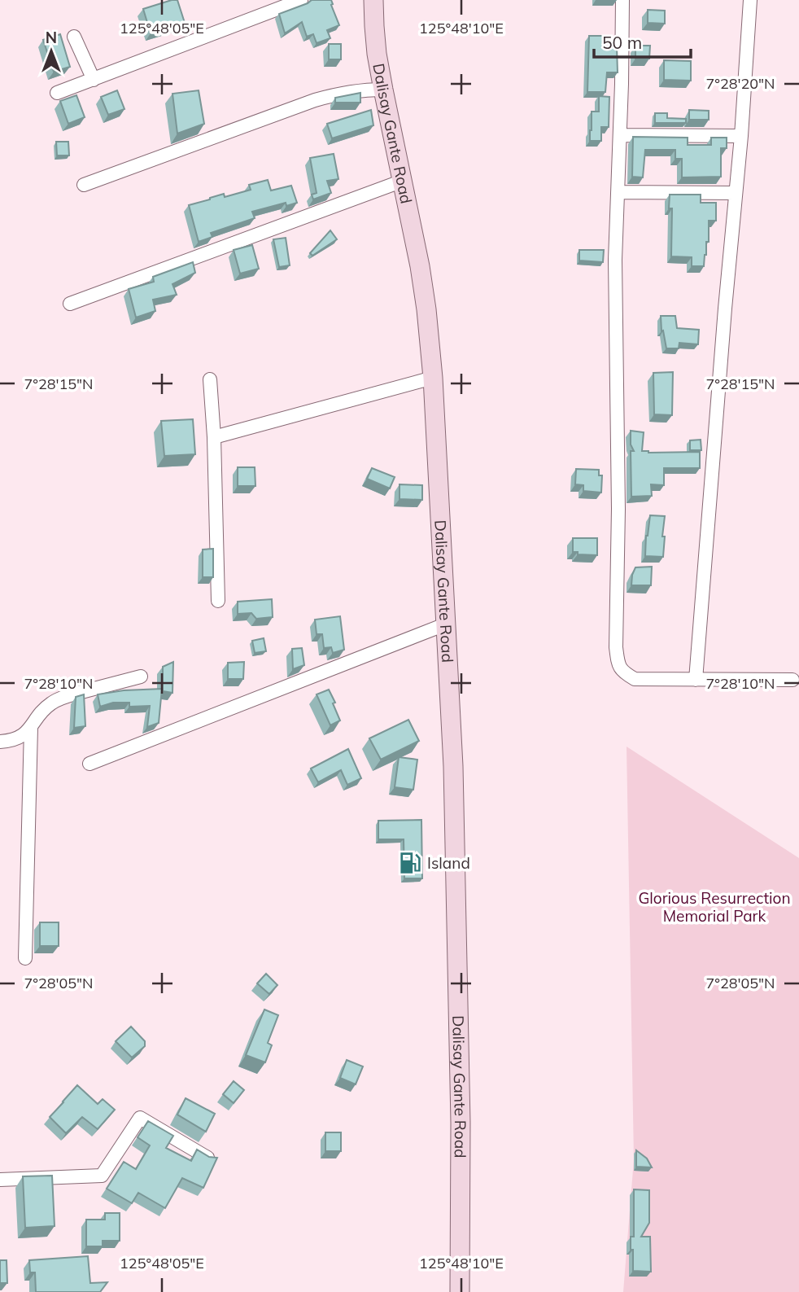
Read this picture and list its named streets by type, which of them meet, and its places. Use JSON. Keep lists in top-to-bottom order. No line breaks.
{"streets":{"main road":["Dalisay Gante Road"]},"parks":["Glorious Resurrection Memorial Park"],"places":{"fuel station":["Island"]},"scale_bar":"50 m","north":"top","coordinates":["125°48'05\"E","125°48'10\"E","7°28'20\"N","7°28'15\"N","7°28'10\"N","7°28'05\"N"]}
